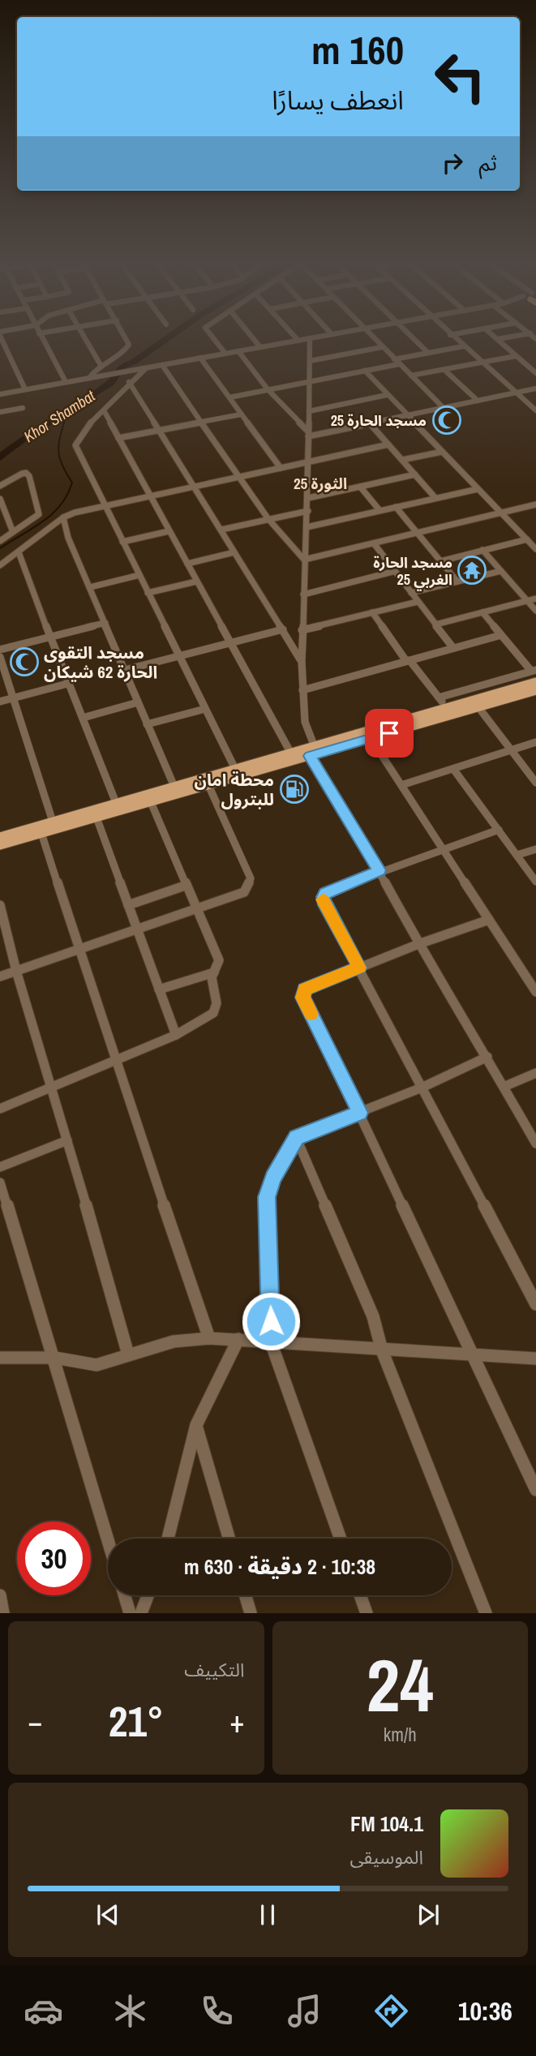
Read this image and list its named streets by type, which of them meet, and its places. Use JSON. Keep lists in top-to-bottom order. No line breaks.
{"districts":["الثورة 25"],"water":["Khor Shambat"],"places":{"mosque":["مسجد الحارة 25","مسجد التقوى الحارة 62 شيكان"],"temple":["مسجد الحارة 25 الغربي"],"fuel station":["محطة امان للبترول"]},"page":{"turn":["160 m","انعطف يسارًا"],"then":"ثم","limit":"30","trip":"10:38 · 2 دقيقة · 630 m","tile":[["24","km/h"],"التكييف"],"heat":["−","21°","+"],"song":["104.1 FM","الموسيقى"],"tabs":"10:36"}}
